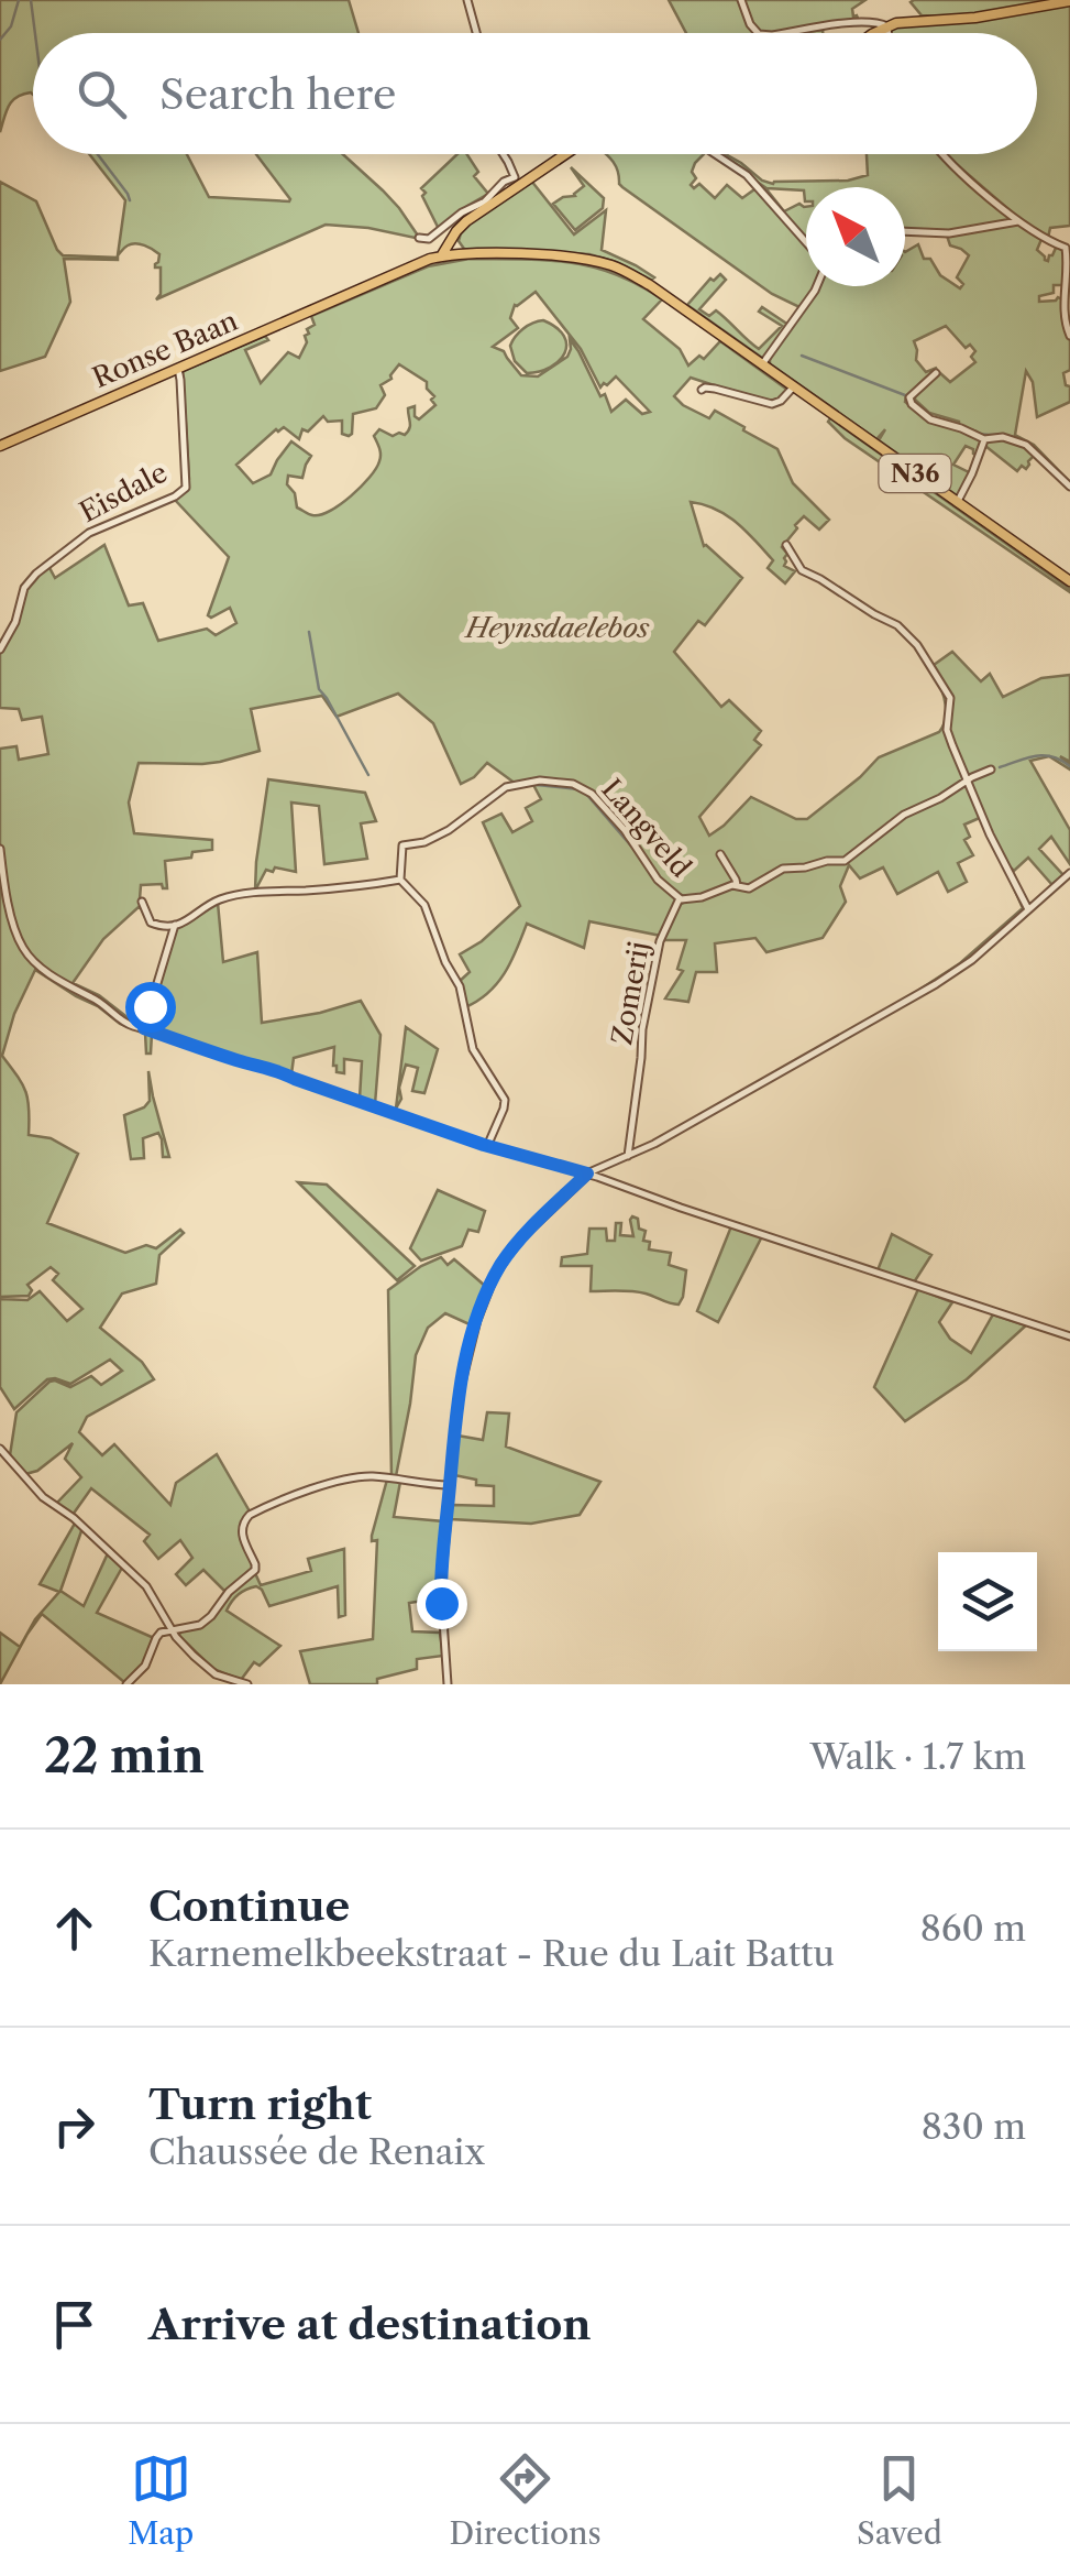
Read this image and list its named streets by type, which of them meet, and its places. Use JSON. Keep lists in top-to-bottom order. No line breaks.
{"streets":{"main road":["Ronse Baan","N36"],"street":["Eisdale","Langveld","Zomerij"]},"crossings":[["Ronse Baan","N36"],["Ronse Baan","Eisdale"],["Langveld","Zomerij"]],"parks":["Heynsdaelebos"],"north":"top left","page":{"search":"Search here","heading":["22 min","Walk · 1.7 km"],"list":[["Continue","Karnemelkbeekstraat - Rue du Lait Battu","860 m"],["Turn right","Chaussée de Renaix","830 m"],"Arrive at destination"],"nav":["Map","Directions","Saved"]}}
